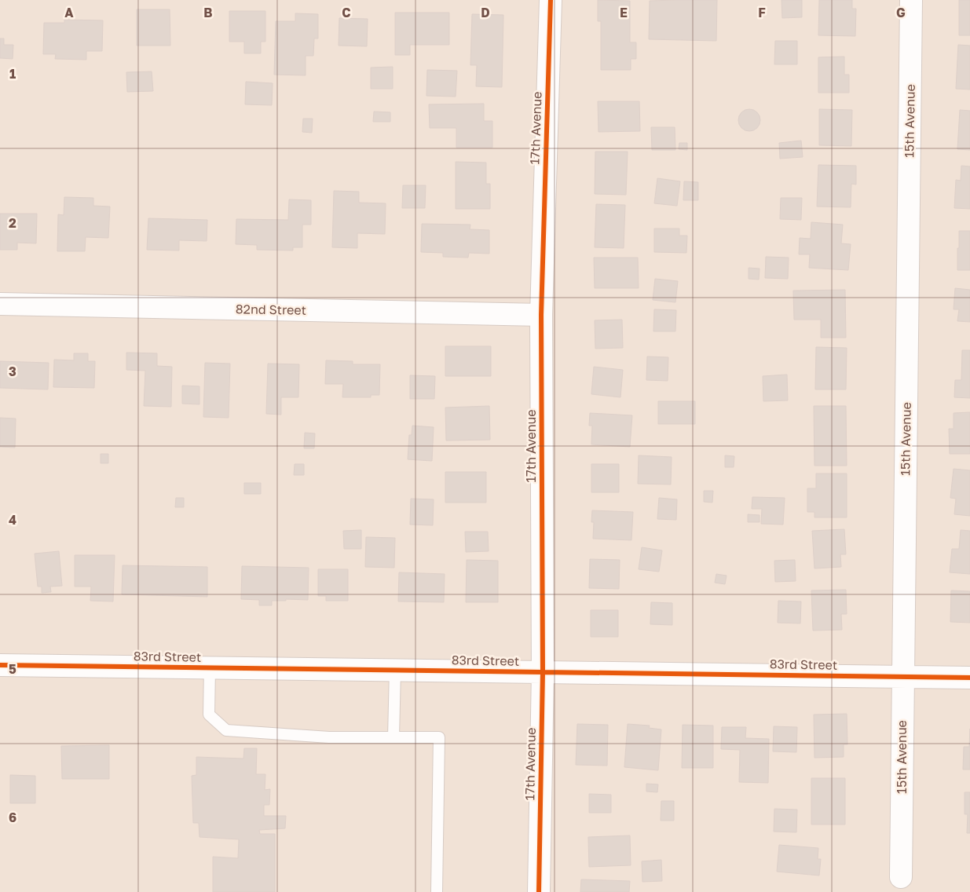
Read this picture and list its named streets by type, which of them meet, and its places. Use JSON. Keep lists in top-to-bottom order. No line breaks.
{"streets":{"street":["15th Avenue","17th Avenue","82nd Street","83rd Street"]},"crossings":[["15th Avenue","83rd Street"],["17th Avenue","82nd Street"],["17th Avenue","83rd Street"]],"grid":{"columns":["A","B","C","D","E","F","G"],"rows":["1","2","3","4","5","6"]}}
